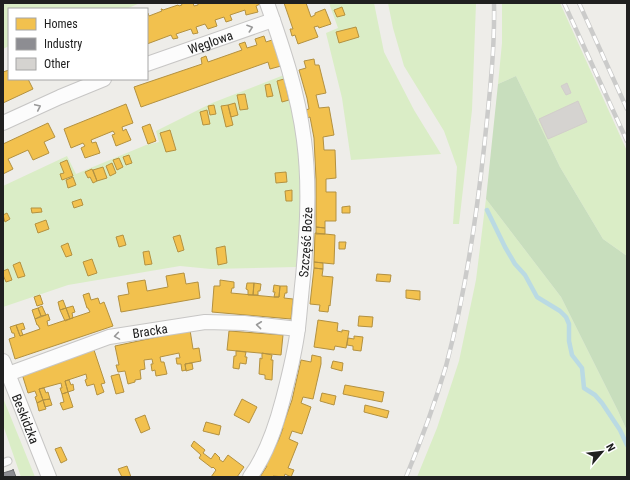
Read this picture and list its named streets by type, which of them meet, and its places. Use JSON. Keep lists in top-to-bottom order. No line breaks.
{"streets":{"street":["Węglowa","Szczęść Boże","Bracka","Beskidzka"]},"crossings":[["Węglowa","Szczęść Boże"],["Szczęść Boże","Bracka"],["Bracka","Beskidzka"]],"one_way":["Węglowa","Bracka"],"legend":["Homes","Industry","Other"],"north":"top right"}
